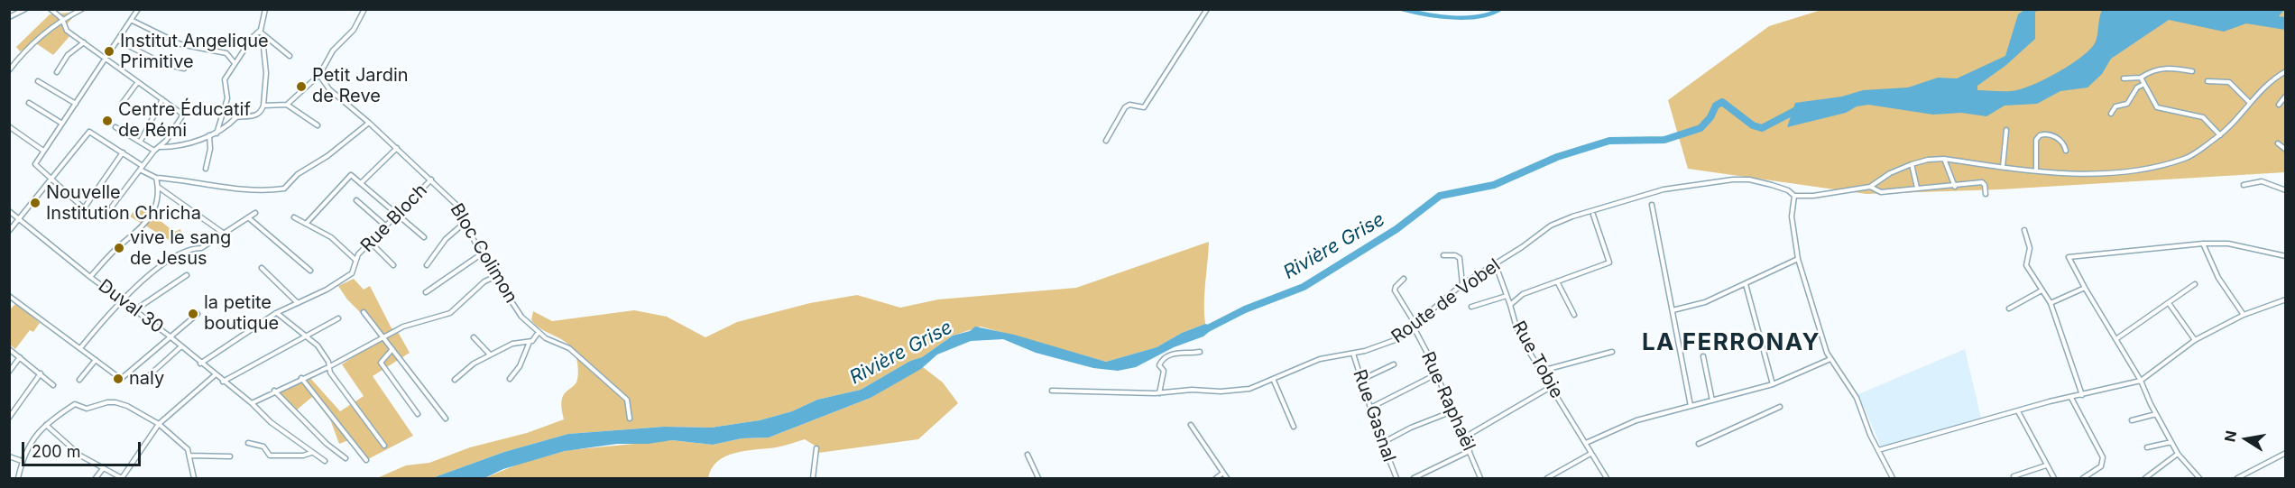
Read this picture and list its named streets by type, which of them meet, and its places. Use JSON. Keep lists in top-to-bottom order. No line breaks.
{"streets":{"street":["Rue Bloch","Bloc Colimon","Route de Vobel","Duval 30","Rue Tobie","Rue Raphaël","Rue Gasnal"]},"crossings":[["Rue Bloch","Bloc Colimon"],["Rue Bloch","Duval 30"],["Route de Vobel","Rue Raphaël"],["Route de Vobel","Rue Gasnal"]],"districts":["LA FERRONAY"],"water":["Rivière Grise"],"places":["Institut Angelique Primitive","Petit Jardin de Reve","Centre Éducatif de Rémi","Nouvelle Institution Chricha","vive le sang de Jesus","la petite boutique","naly"],"scale_bar":"200 m","north":"left"}
